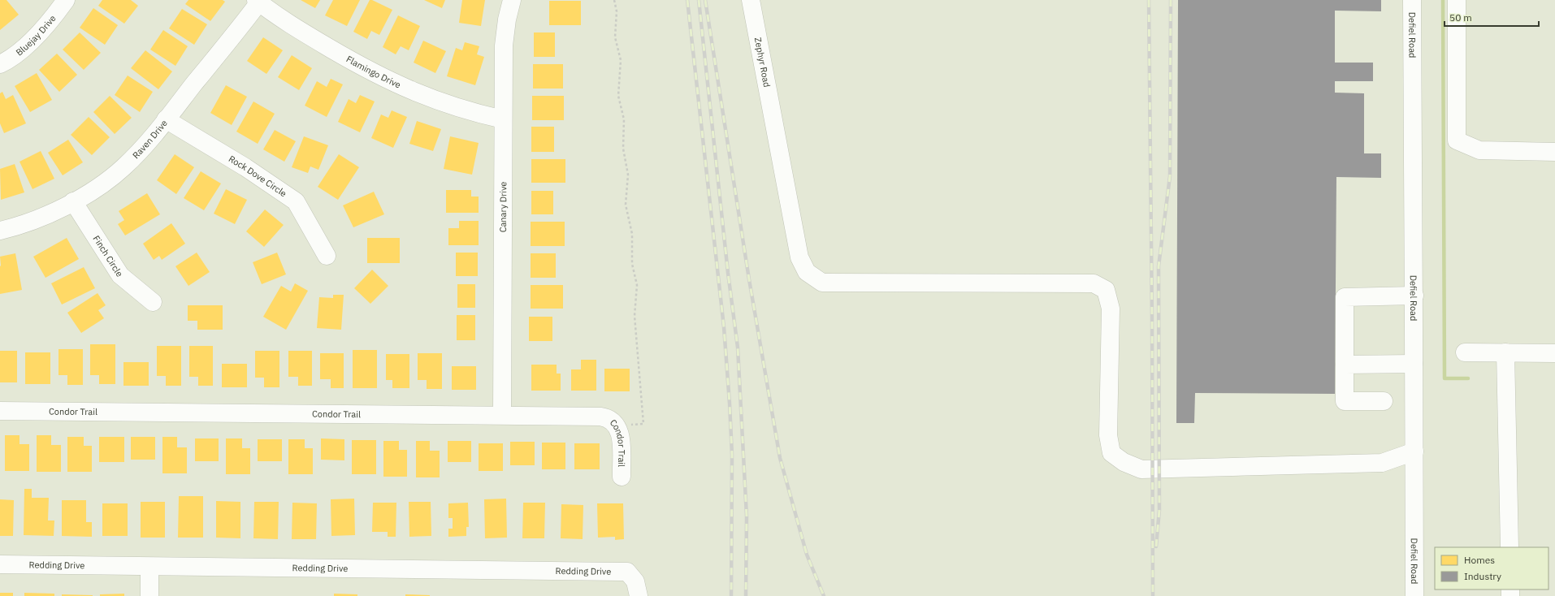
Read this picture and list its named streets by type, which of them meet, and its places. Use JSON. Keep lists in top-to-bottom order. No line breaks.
{"streets":{"street":["Bluejay Drive","Defiel Road","Zephyr Road","Flamingo Drive","Raven Drive","Rock Dove Circle","Canary Drive","Finch Circle","Condor Trail","Redding Drive"]},"crossings":[["Defiel Road","Zephyr Road"],["Flamingo Drive","Raven Drive"],["Flamingo Drive","Canary Drive"],["Raven Drive","Rock Dove Circle"],["Raven Drive","Finch Circle"],["Canary Drive","Condor Trail"]],"legend":["Homes","Industry"],"scale_bar":"50 m"}
